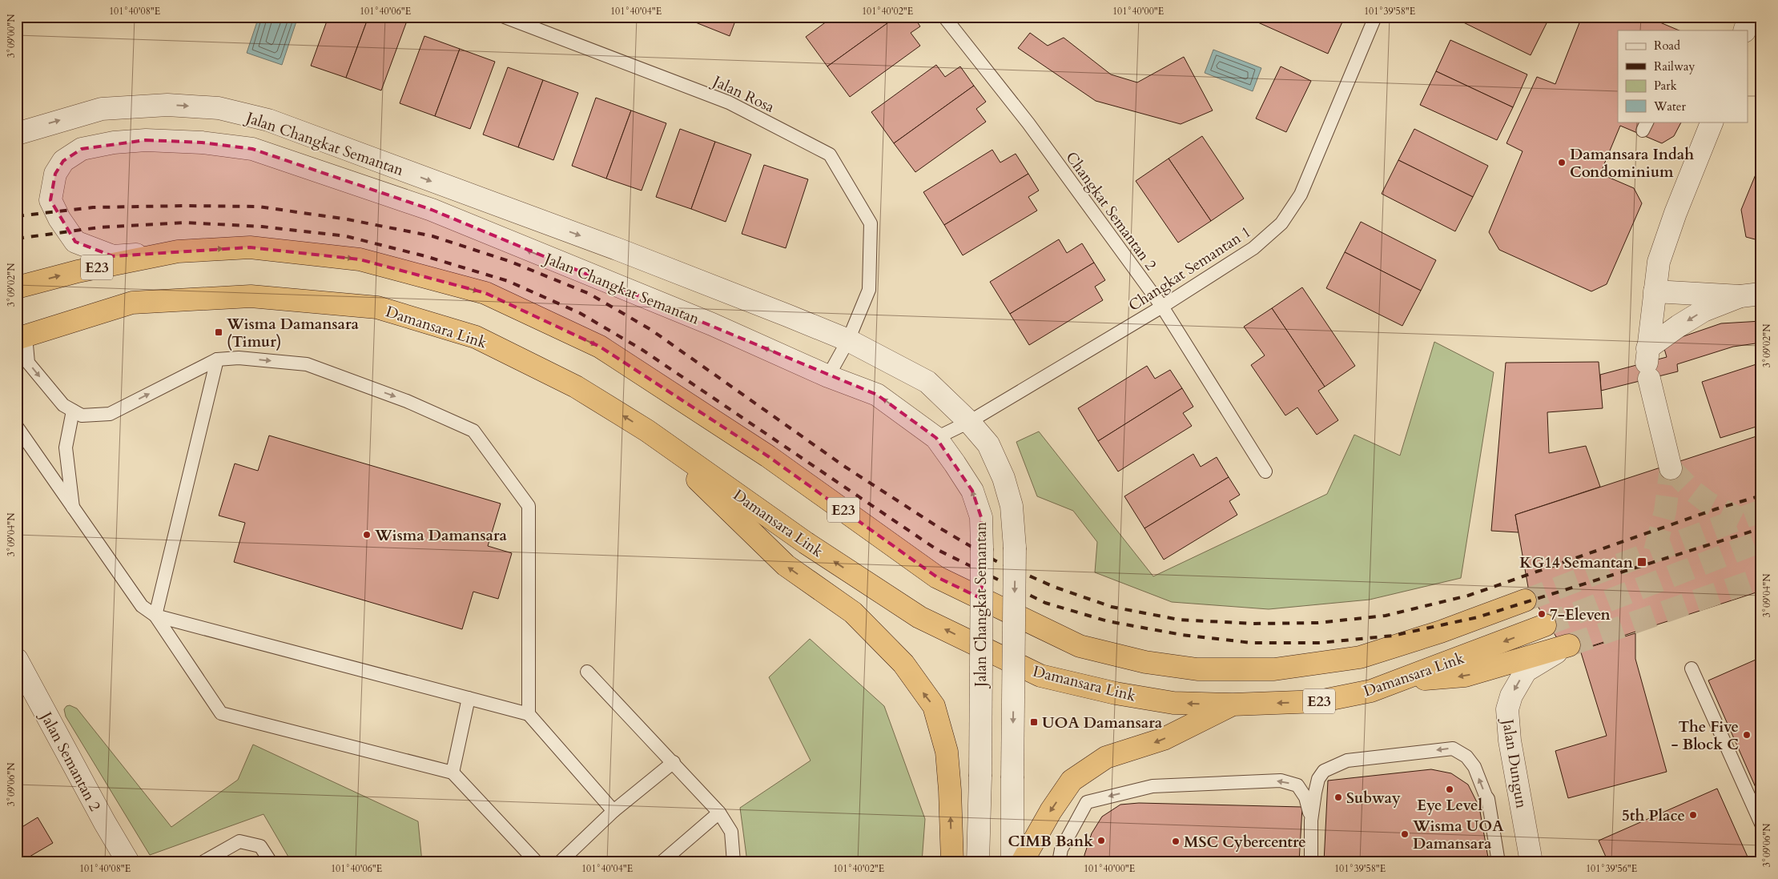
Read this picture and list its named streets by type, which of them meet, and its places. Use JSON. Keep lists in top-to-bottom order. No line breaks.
{"streets":{"highway":["E23","Damansara Link"],"street":["Jalan Changkat Semantan","Jalan Semantan 2","Jalan Dungun"],"lane":["Jalan Rosa","Changkat Semantan 2","Changkat Semantan 1"]},"crossings":[["Jalan Rosa","Jalan Changkat Semantan"],["Jalan Changkat Semantan","Changkat Semantan 1"],["Jalan Changkat Semantan","Damansara Link"],["Changkat Semantan 2","Changkat Semantan 1"],["E23","Damansara Link"],["E23","Jalan Dungun"]],"one_way":["Jalan Dungun"],"places":{"other":["Damansara Indah Condominium","Wisma Damansara","7-Eleven","The Five - Block C","Eye Level","Subway","5th Place","Wisma UOA Damansara","CIMB Bank","MSC Cybercentre"],"transit":["Wisma Damansara (Timur)","KG14 Semantan","UOA Damansara"]},"legend":["Road","Railway","Park","Water"],"coordinates":["101°40'08\"E","101°40'06\"E","101°40'04\"E","101°40'02\"E","101°40'00\"E","101°39'58\"E","3°09'00\"N","3°09'02\"N","3°09'04\"N","3°09'06\"N","101°39'56\"E"]}
